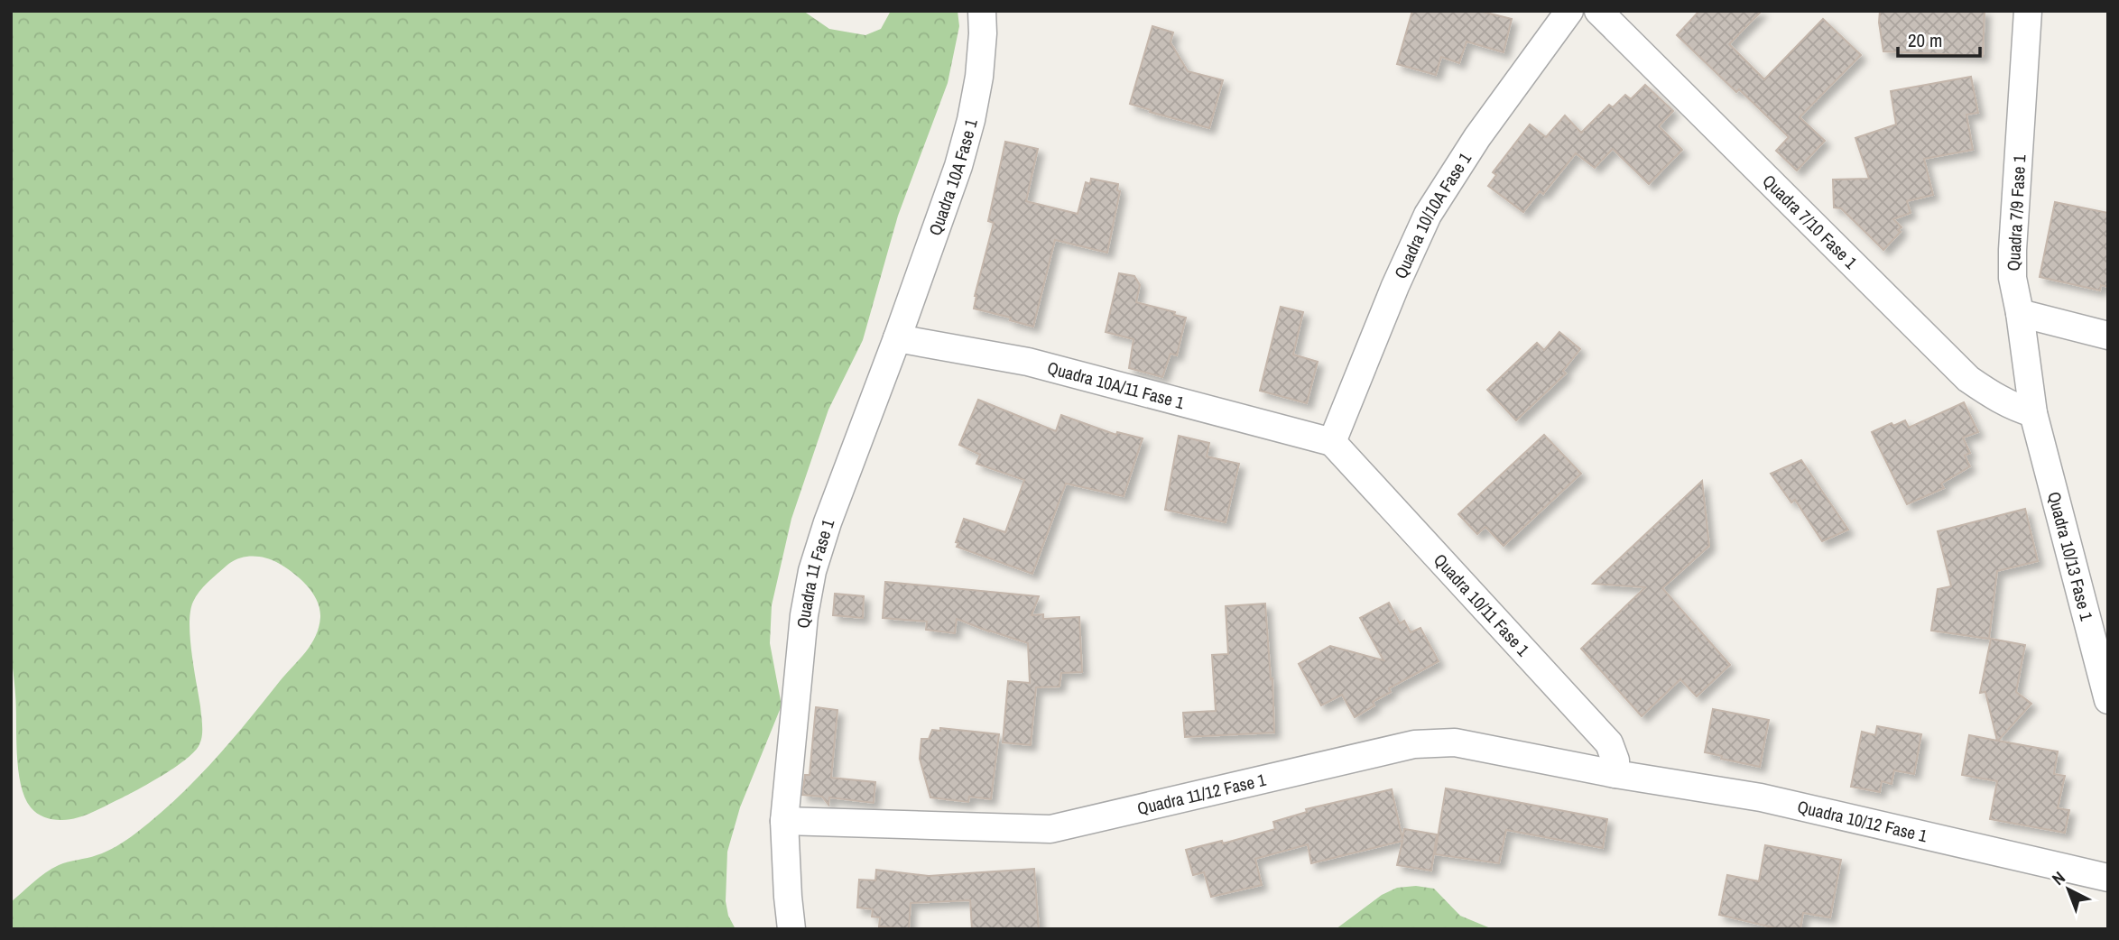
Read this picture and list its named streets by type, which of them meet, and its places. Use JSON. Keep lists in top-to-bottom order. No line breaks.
{"streets":{"street":["Quadra 10A Fase 1","Quadra 7/9 Fase 1","Quadra 10/10A Fase 1","Quadra 7/10 Fase 1","Quadra 10A/11 Fase 1","Quadra 10/13 Fase 1","Quadra 11 Fase 1","Quadra 10/11 Fase 1","Quadra 11/12 Fase 1","Quadra 10/12 Fase 1"]},"crossings":[["Quadra 10A Fase 1","Quadra 10A/11 Fase 1"],["Quadra 10A Fase 1","Quadra 11 Fase 1"],["Quadra 7/9 Fase 1","Quadra 7/10 Fase 1"],["Quadra 7/9 Fase 1","Quadra 10/13 Fase 1"],["Quadra 10/10A Fase 1","Quadra 10A/11 Fase 1"],["Quadra 10/10A Fase 1","Quadra 10/11 Fase 1"],["Quadra 7/10 Fase 1","Quadra 10/13 Fase 1"],["Quadra 10A/11 Fase 1","Quadra 11 Fase 1"],["Quadra 10A/11 Fase 1","Quadra 10/11 Fase 1"],["Quadra 11 Fase 1","Quadra 11/12 Fase 1"],["Quadra 10/11 Fase 1","Quadra 11/12 Fase 1"],["Quadra 10/11 Fase 1","Quadra 10/12 Fase 1"],["Quadra 11/12 Fase 1","Quadra 10/12 Fase 1"]],"scale_bar":"20 m","north":"top left"}
